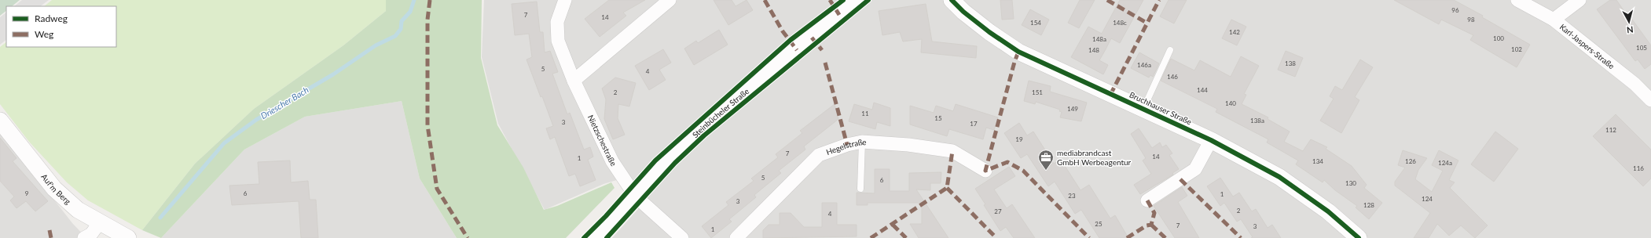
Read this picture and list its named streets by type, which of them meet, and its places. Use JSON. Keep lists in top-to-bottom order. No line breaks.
{"streets":{"street":["Karl-Jaspers-Straße","Bruchhauser Straße","Steinbücheler Straße","Nietzschestraße","Hegelstraße","Auf'm Berg"]},"crossings":[["Steinbücheler Straße","Nietzschestraße"]],"water":["Driescher Bach"],"places":{"office":["mediabrandcast GmbH Werbeagentur"]},"house_numbers":["96","7","14","98","154","148c","142","100","148a","105","102","148","138","146a","5","4","146","144","2","151","140","149","11","15","138a","3","17","112","19","7","14","1","134","126","124a","116","5","6","130","9","6","1","23","124","3","128","2","27","4","25","7","3","1"],"legend":["Radweg","Weg"],"north":"bottom"}
